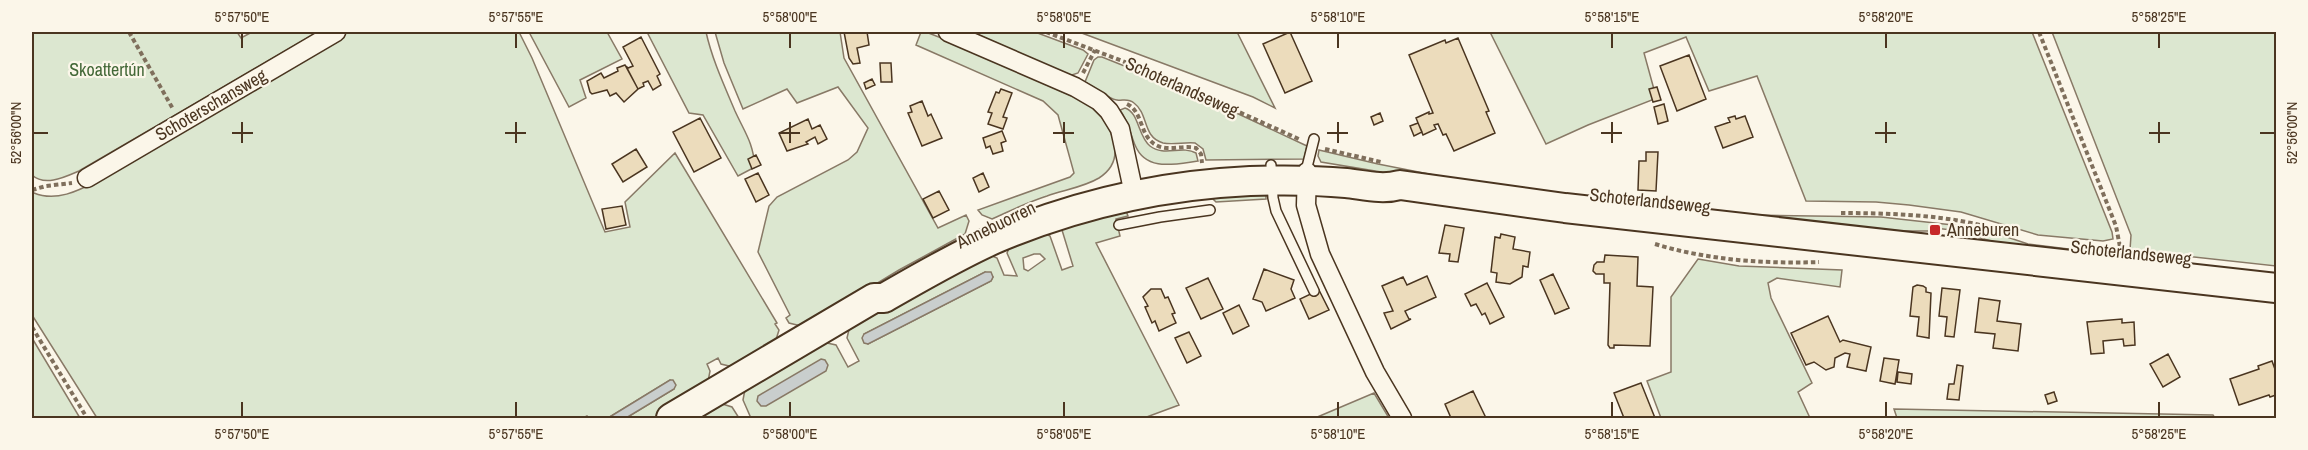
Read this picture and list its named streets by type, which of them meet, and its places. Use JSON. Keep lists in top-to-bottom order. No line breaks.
{"streets":{"main road":["Schoterlandseweg","Annebuorren"],"street":["Schoterschansweg"]},"crossings":[["Schoterlandseweg","Annebuorren"]],"parks":["Skoattertún"],"places":{"transit":["Anneburen"]},"coordinates":["5°57'50\"E","5°57'55\"E","5°58'00\"E","5°58'05\"E","5°58'10\"E","5°58'15\"E","5°58'20\"E","5°58'25\"E","52°56'00\"N"]}
